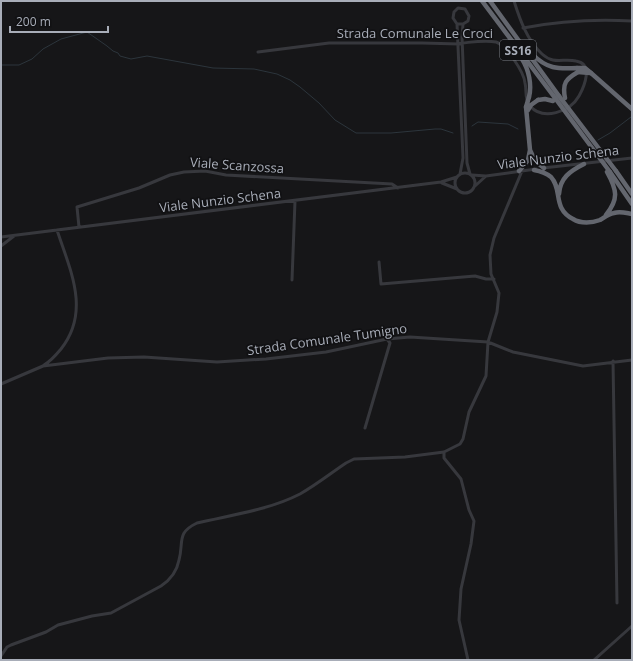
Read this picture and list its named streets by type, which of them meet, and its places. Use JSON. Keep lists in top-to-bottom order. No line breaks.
{"streets":{"highway":["SS16"],"street":["Strada Comunale Le Croci","Viale Nunzio Schena","Viale Scanzossa","Strada Comunale Tumigno"]},"crossings":[["Viale Nunzio Schena","Viale Scanzossa"]],"scale_bar":"200 m"}
